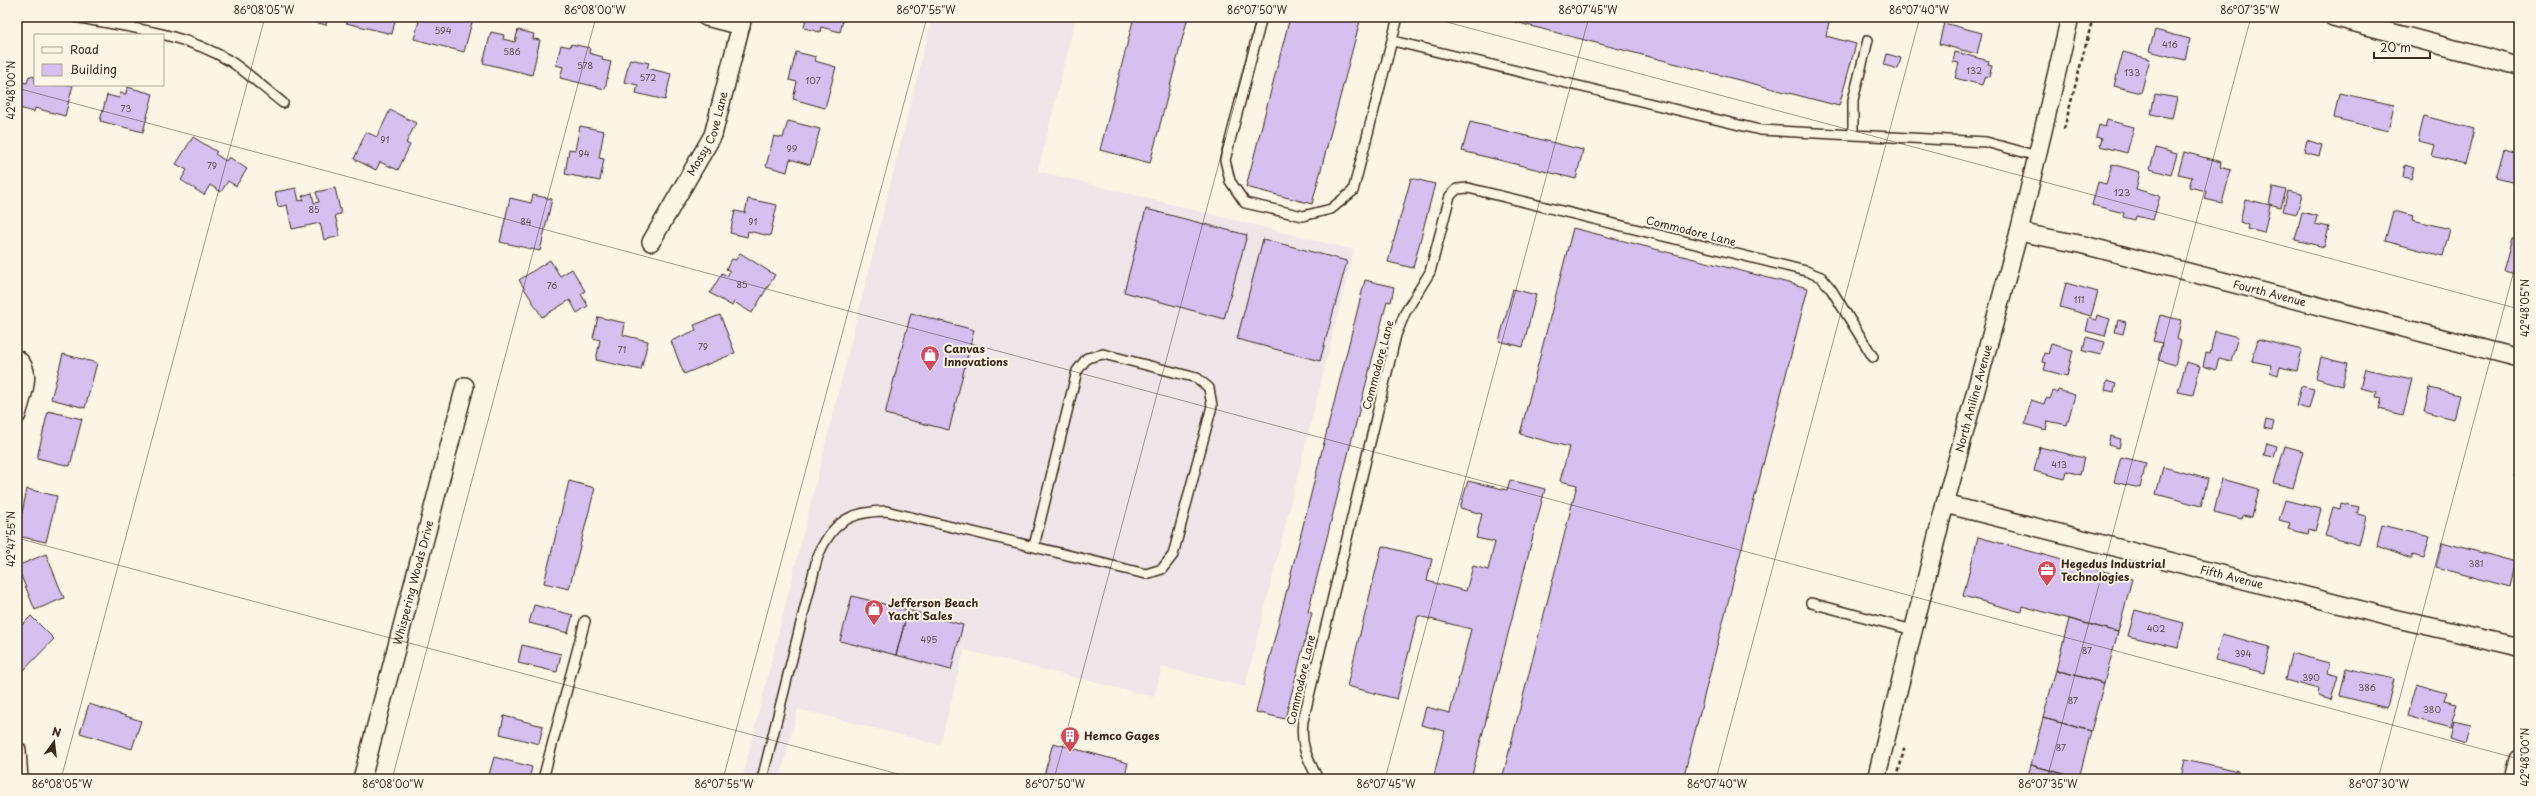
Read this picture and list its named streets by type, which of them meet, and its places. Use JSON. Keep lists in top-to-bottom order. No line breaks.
{"streets":{"street":["Mossy Cove Lane","Fourth Avenue","North Aniline Avenue","Fifth Avenue","Whispering Woods Drive"],"lane":["Commodore Lane"]},"crossings":[["Fourth Avenue","North Aniline Avenue"],["North Aniline Avenue","Fifth Avenue"]],"places":{"shop":["Canvas Innovations","Jefferson Beach Yacht Sales"],"office":["Hegedus Industrial Technologies"],"building":["Hemco Gages"]},"house_numbers":["594","416","586","578","132","133","572","107","73","91","99","94","79","123","85","84","91","85","76","111","79","71","413","381","402","495","87","394","390","386","87","380","87"],"legend":["Road","Building"],"scale_bar":"20 m","north":"top","coordinates":["86°08'05\"W","86°08'00\"W","86°07'55\"W","86°07'50\"W","86°07'45\"W","86°07'40\"W","86°07'35\"W","42°48'00\"N","42°48'05\"N","42°47'55\"N","86°07'30\"W"]}
